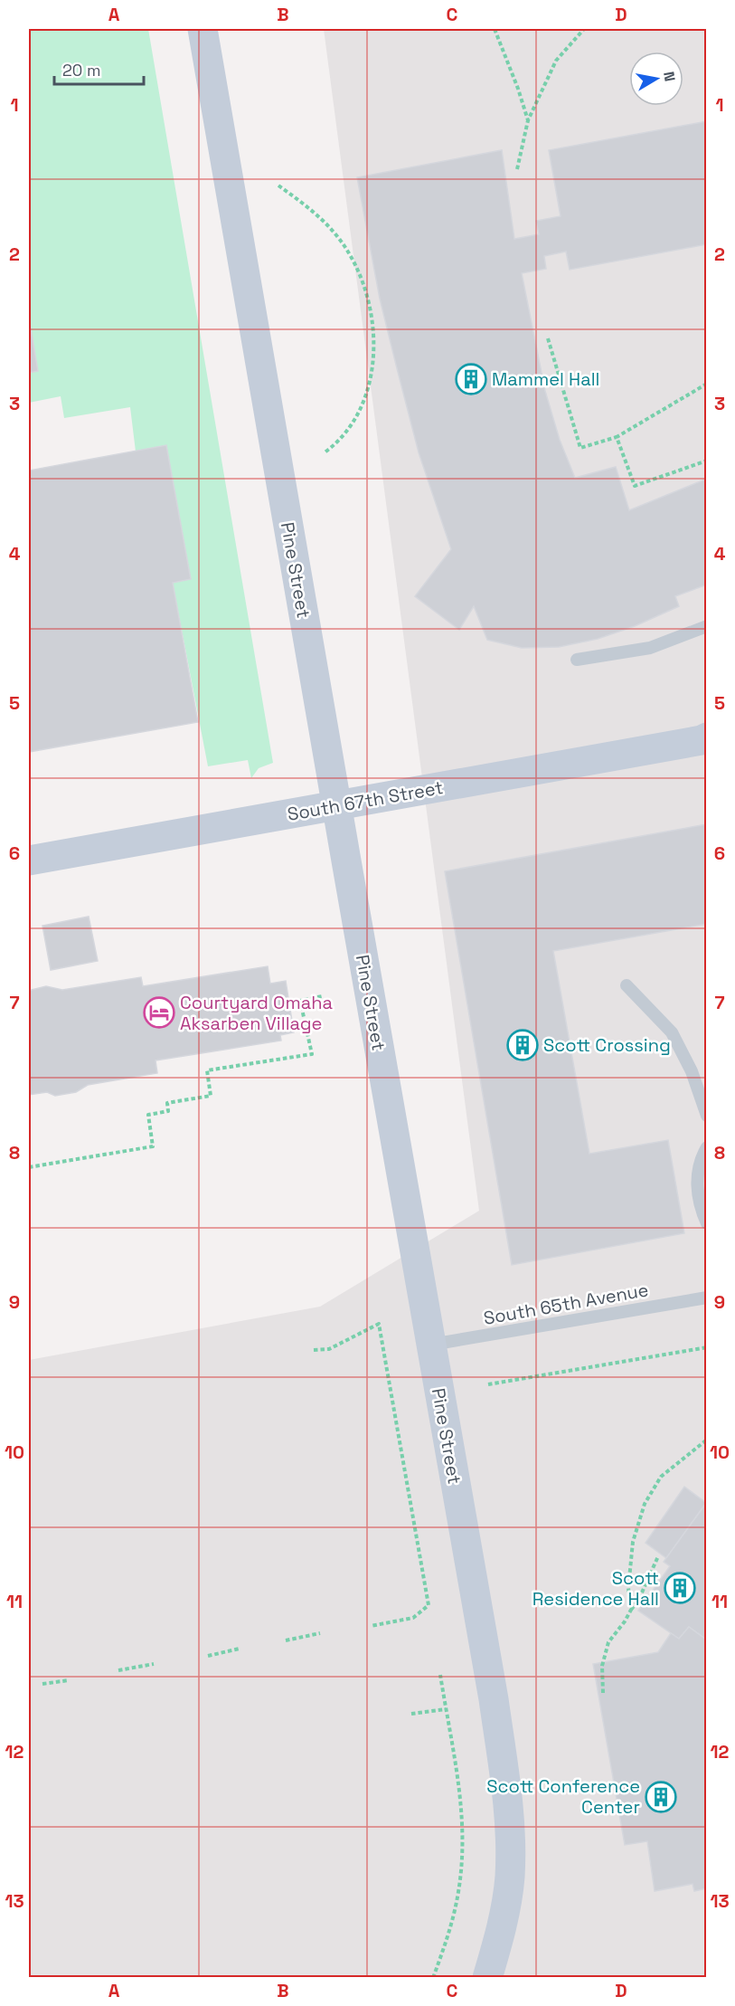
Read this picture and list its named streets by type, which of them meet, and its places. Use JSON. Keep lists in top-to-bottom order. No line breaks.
{"streets":{"street":["Pine Street","South 67th Street"],"lane":["South 65th Avenue"]},"crossings":[["Pine Street","South 67th Street"],["Pine Street","South 65th Avenue"]],"places":{"building":["Mammel Hall","Scott Crossing","Scott Residence Hall","Scott Conference Center"],"hotel":["Courtyard Omaha Aksarben Village"]},"scale_bar":"20 m","north":"right","grid":{"columns":["A","B","C","D"],"rows":["1","2","3","4","5","6","7","8","9","10","11","12","13"]}}
